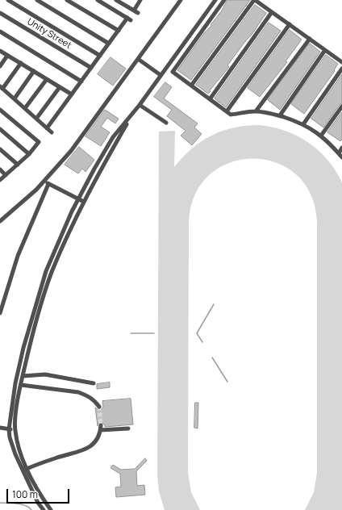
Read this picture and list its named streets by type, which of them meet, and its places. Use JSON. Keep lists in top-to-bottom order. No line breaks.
{"streets":{"street":["Unity Street"]},"scale_bar":"100 m"}
